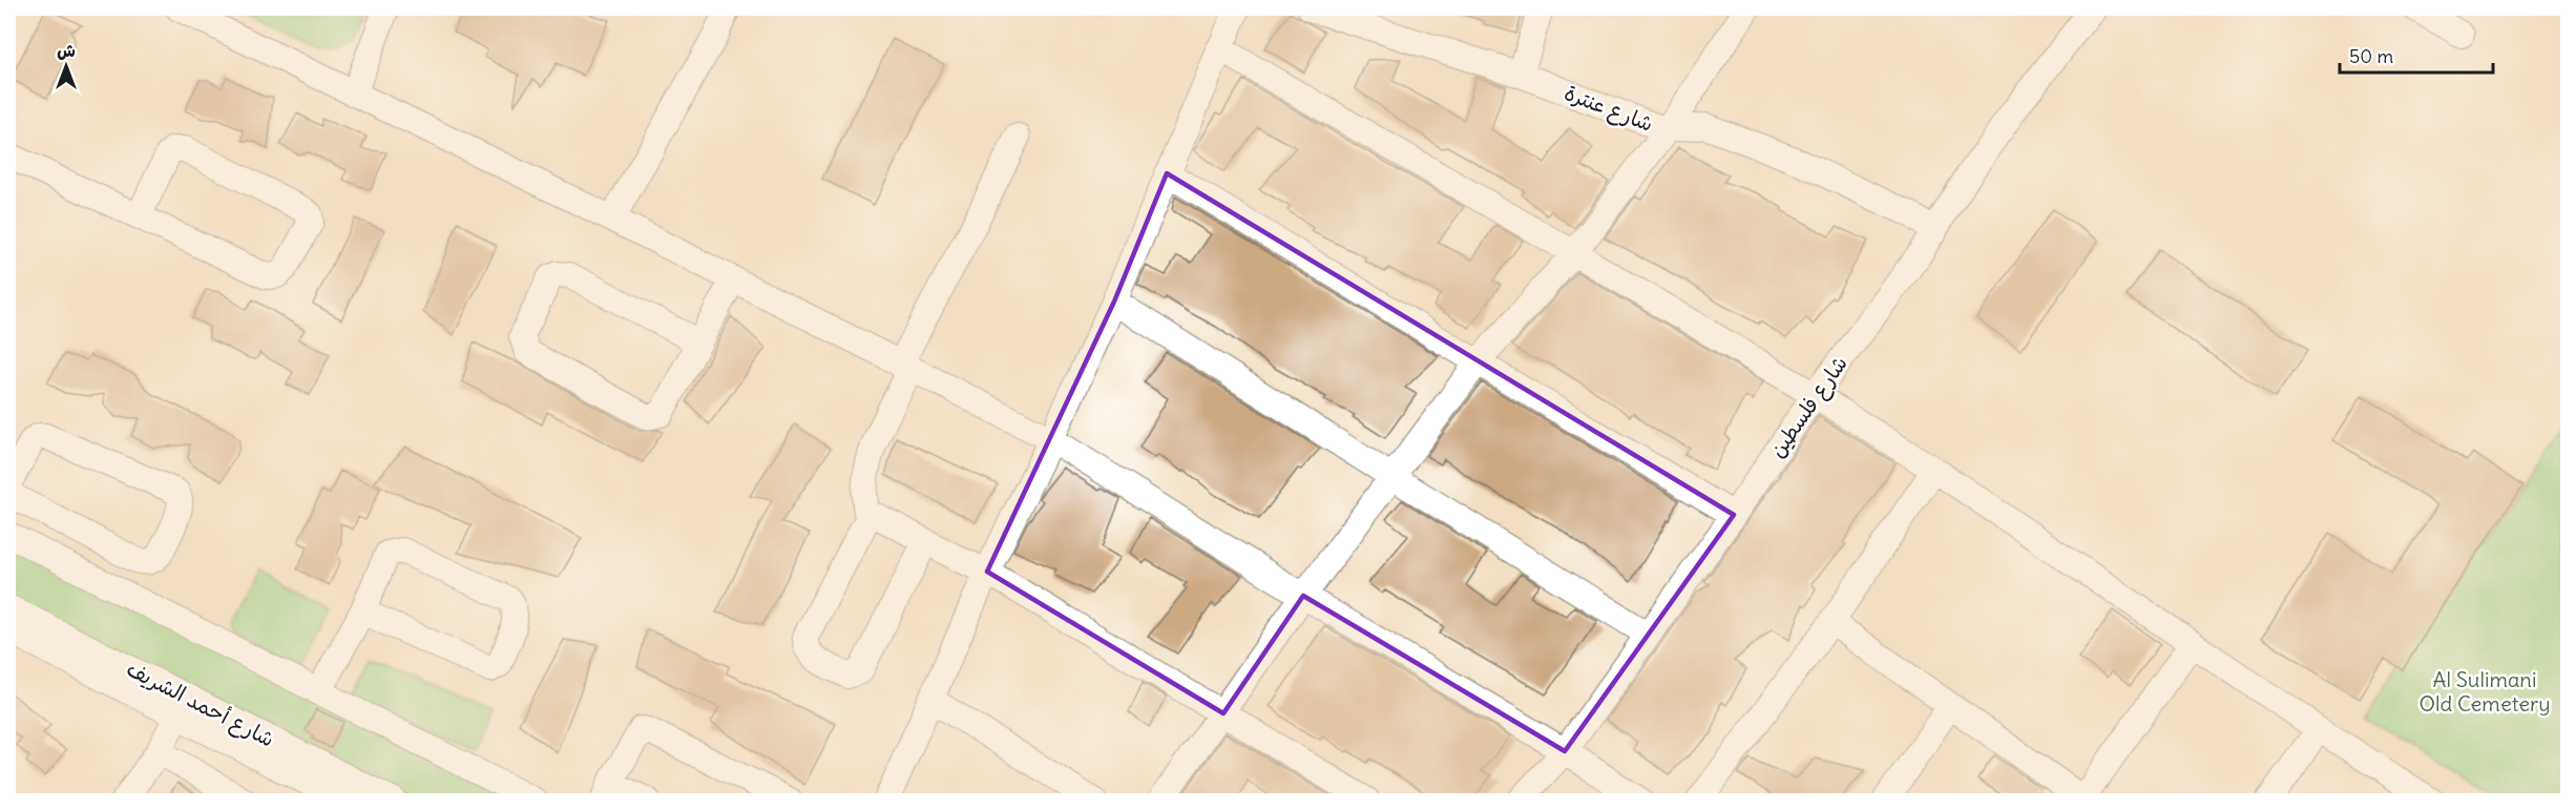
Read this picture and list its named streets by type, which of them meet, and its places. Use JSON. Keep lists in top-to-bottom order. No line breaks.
{"streets":{"street":["شارع عنترة","شارع فلسطين","شارع أحمد الشريف"]},"crossings":[["شارع عنترة","شارع فلسطين"]],"parks":["Al Sulimani Old Cemetery"],"scale_bar":"50 m","north":"top"}
